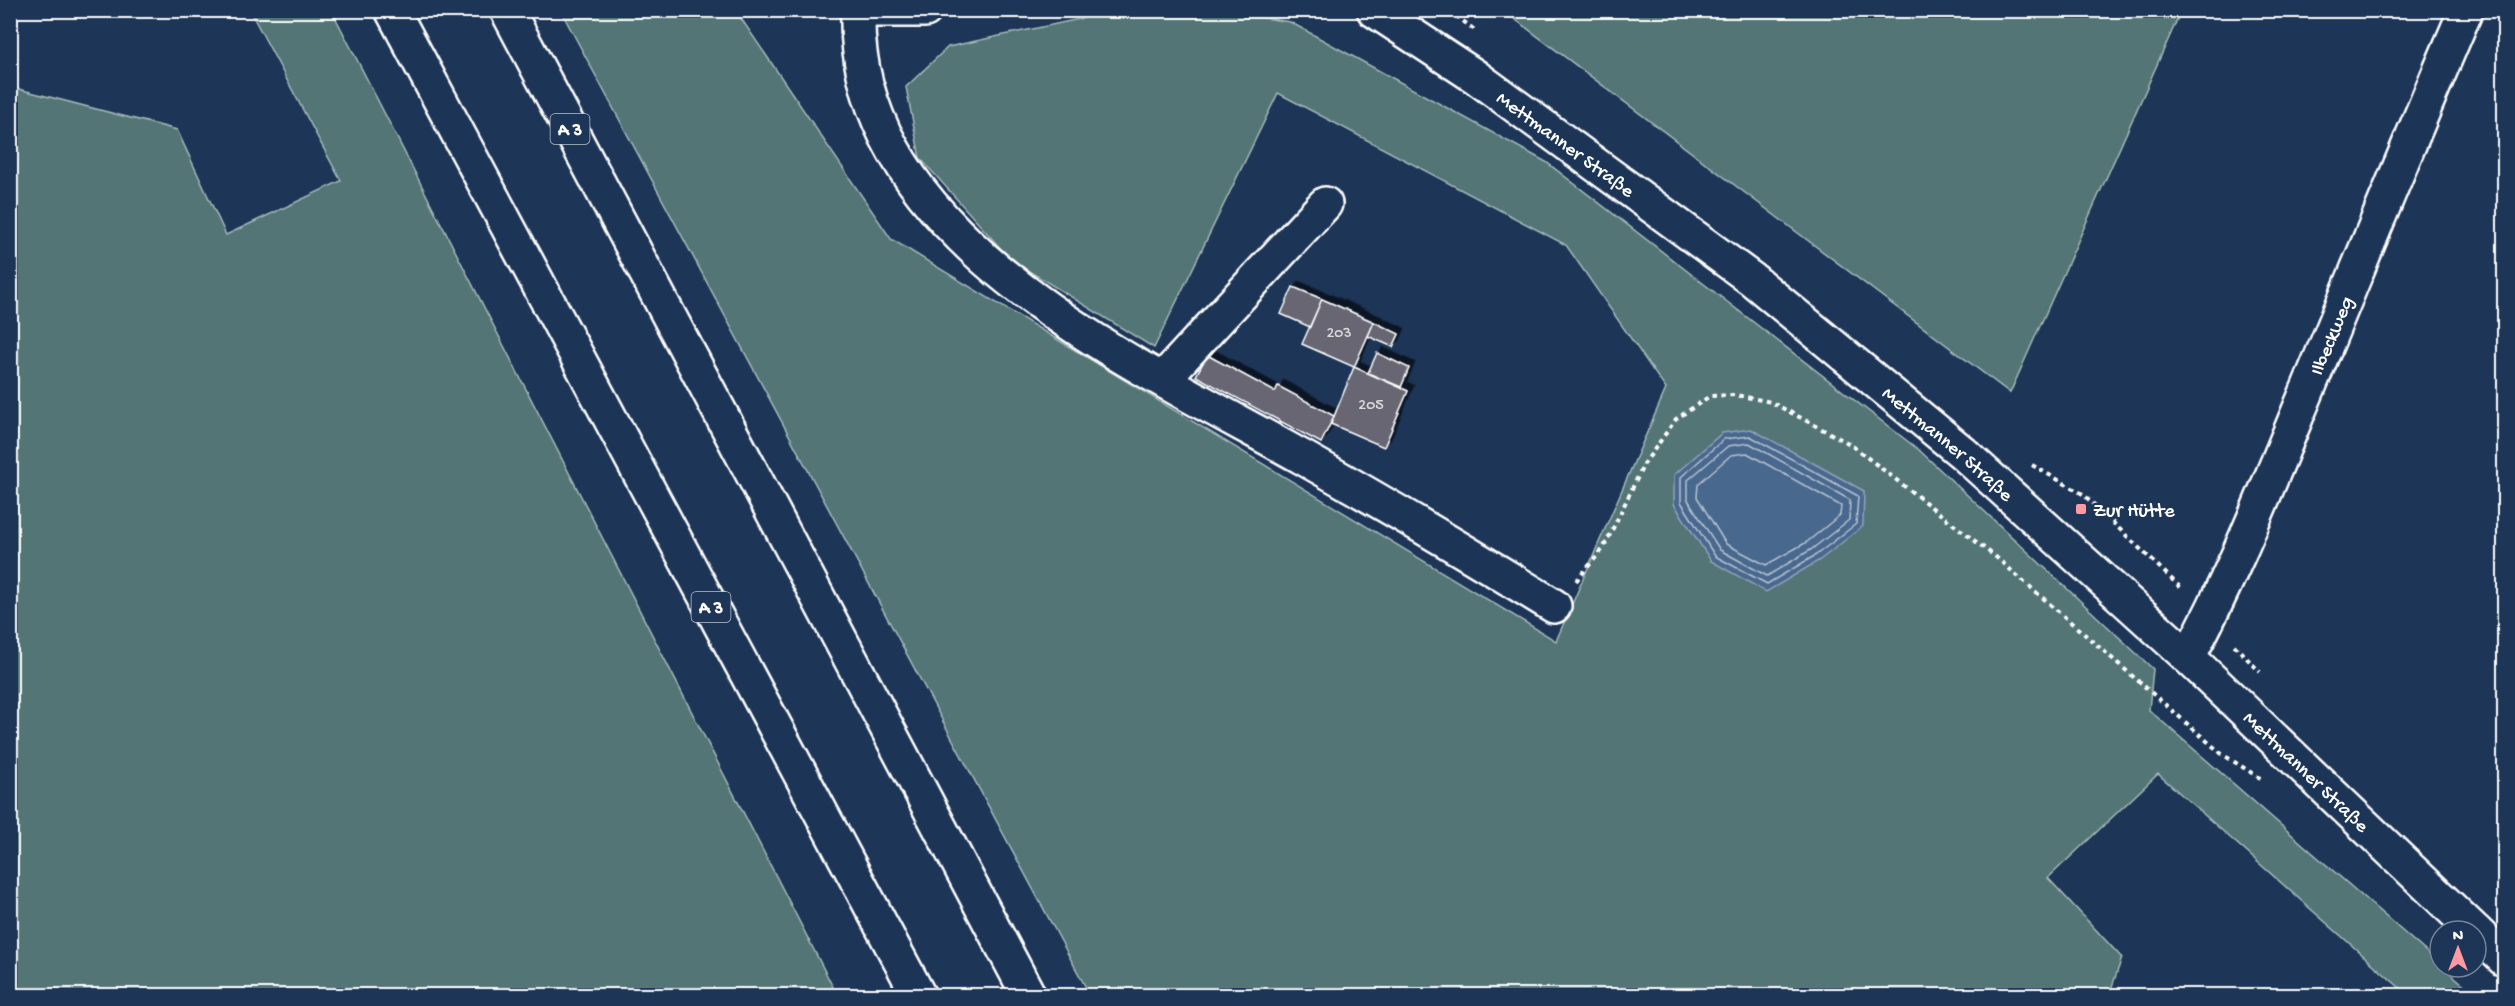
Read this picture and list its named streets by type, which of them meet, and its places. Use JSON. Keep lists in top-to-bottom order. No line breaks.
{"streets":{"main road":["A 3","Mettmanner Straße","Ilbeckweg"]},"crossings":[["Mettmanner Straße","Ilbeckweg"]],"places":{"transit":["Zur Hütte"]},"house_numbers":["203","205"],"north":"top"}
